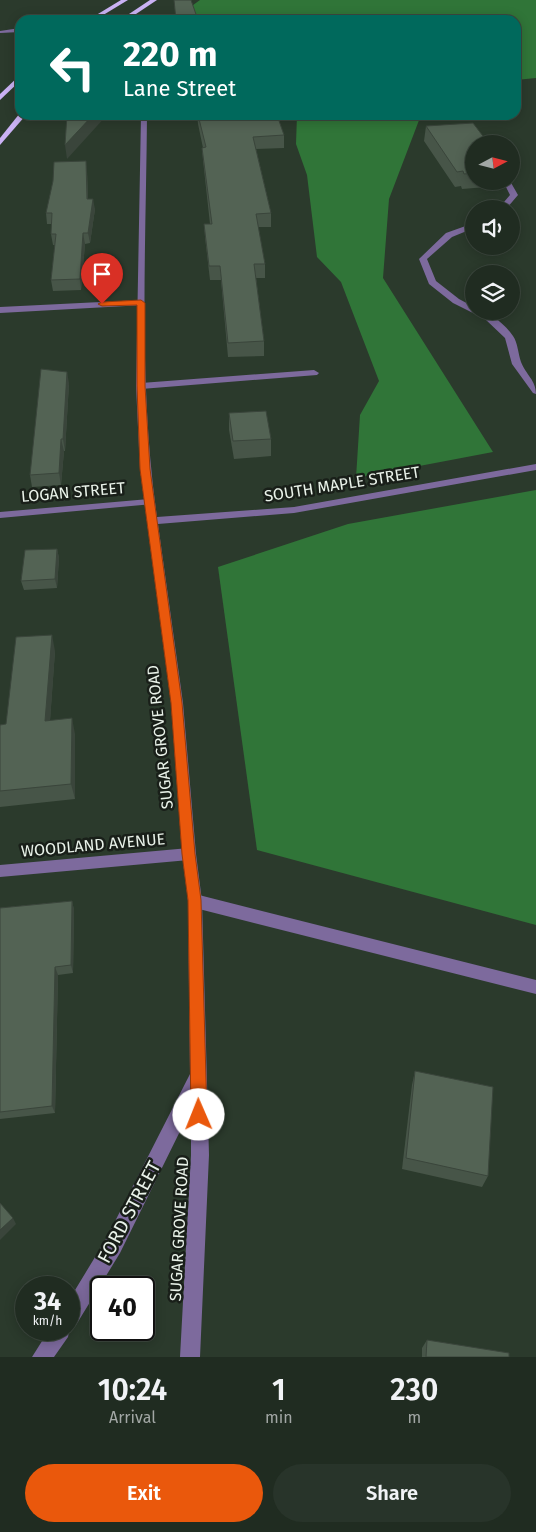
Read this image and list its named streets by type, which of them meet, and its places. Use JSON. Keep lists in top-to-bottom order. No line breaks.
{"streets":{"street":["SOUTH MAPLE STREET","LOGAN STREET","SUGAR GROVE ROAD","WOODLAND AVENUE","FORD STREET"]},"crossings":[["SOUTH MAPLE STREET","SUGAR GROVE ROAD"],["LOGAN STREET","SUGAR GROVE ROAD"],["SUGAR GROVE ROAD","WOODLAND AVENUE"],["SUGAR GROVE ROAD","FORD STREET"]],"north":"right","page":{"turn":["220 m","Lane Street"],"speed":"34 km/h","limit":"40","eta":["10:24","Arrival","1","min","230","m"],"buttons":["Exit","Share"]}}
